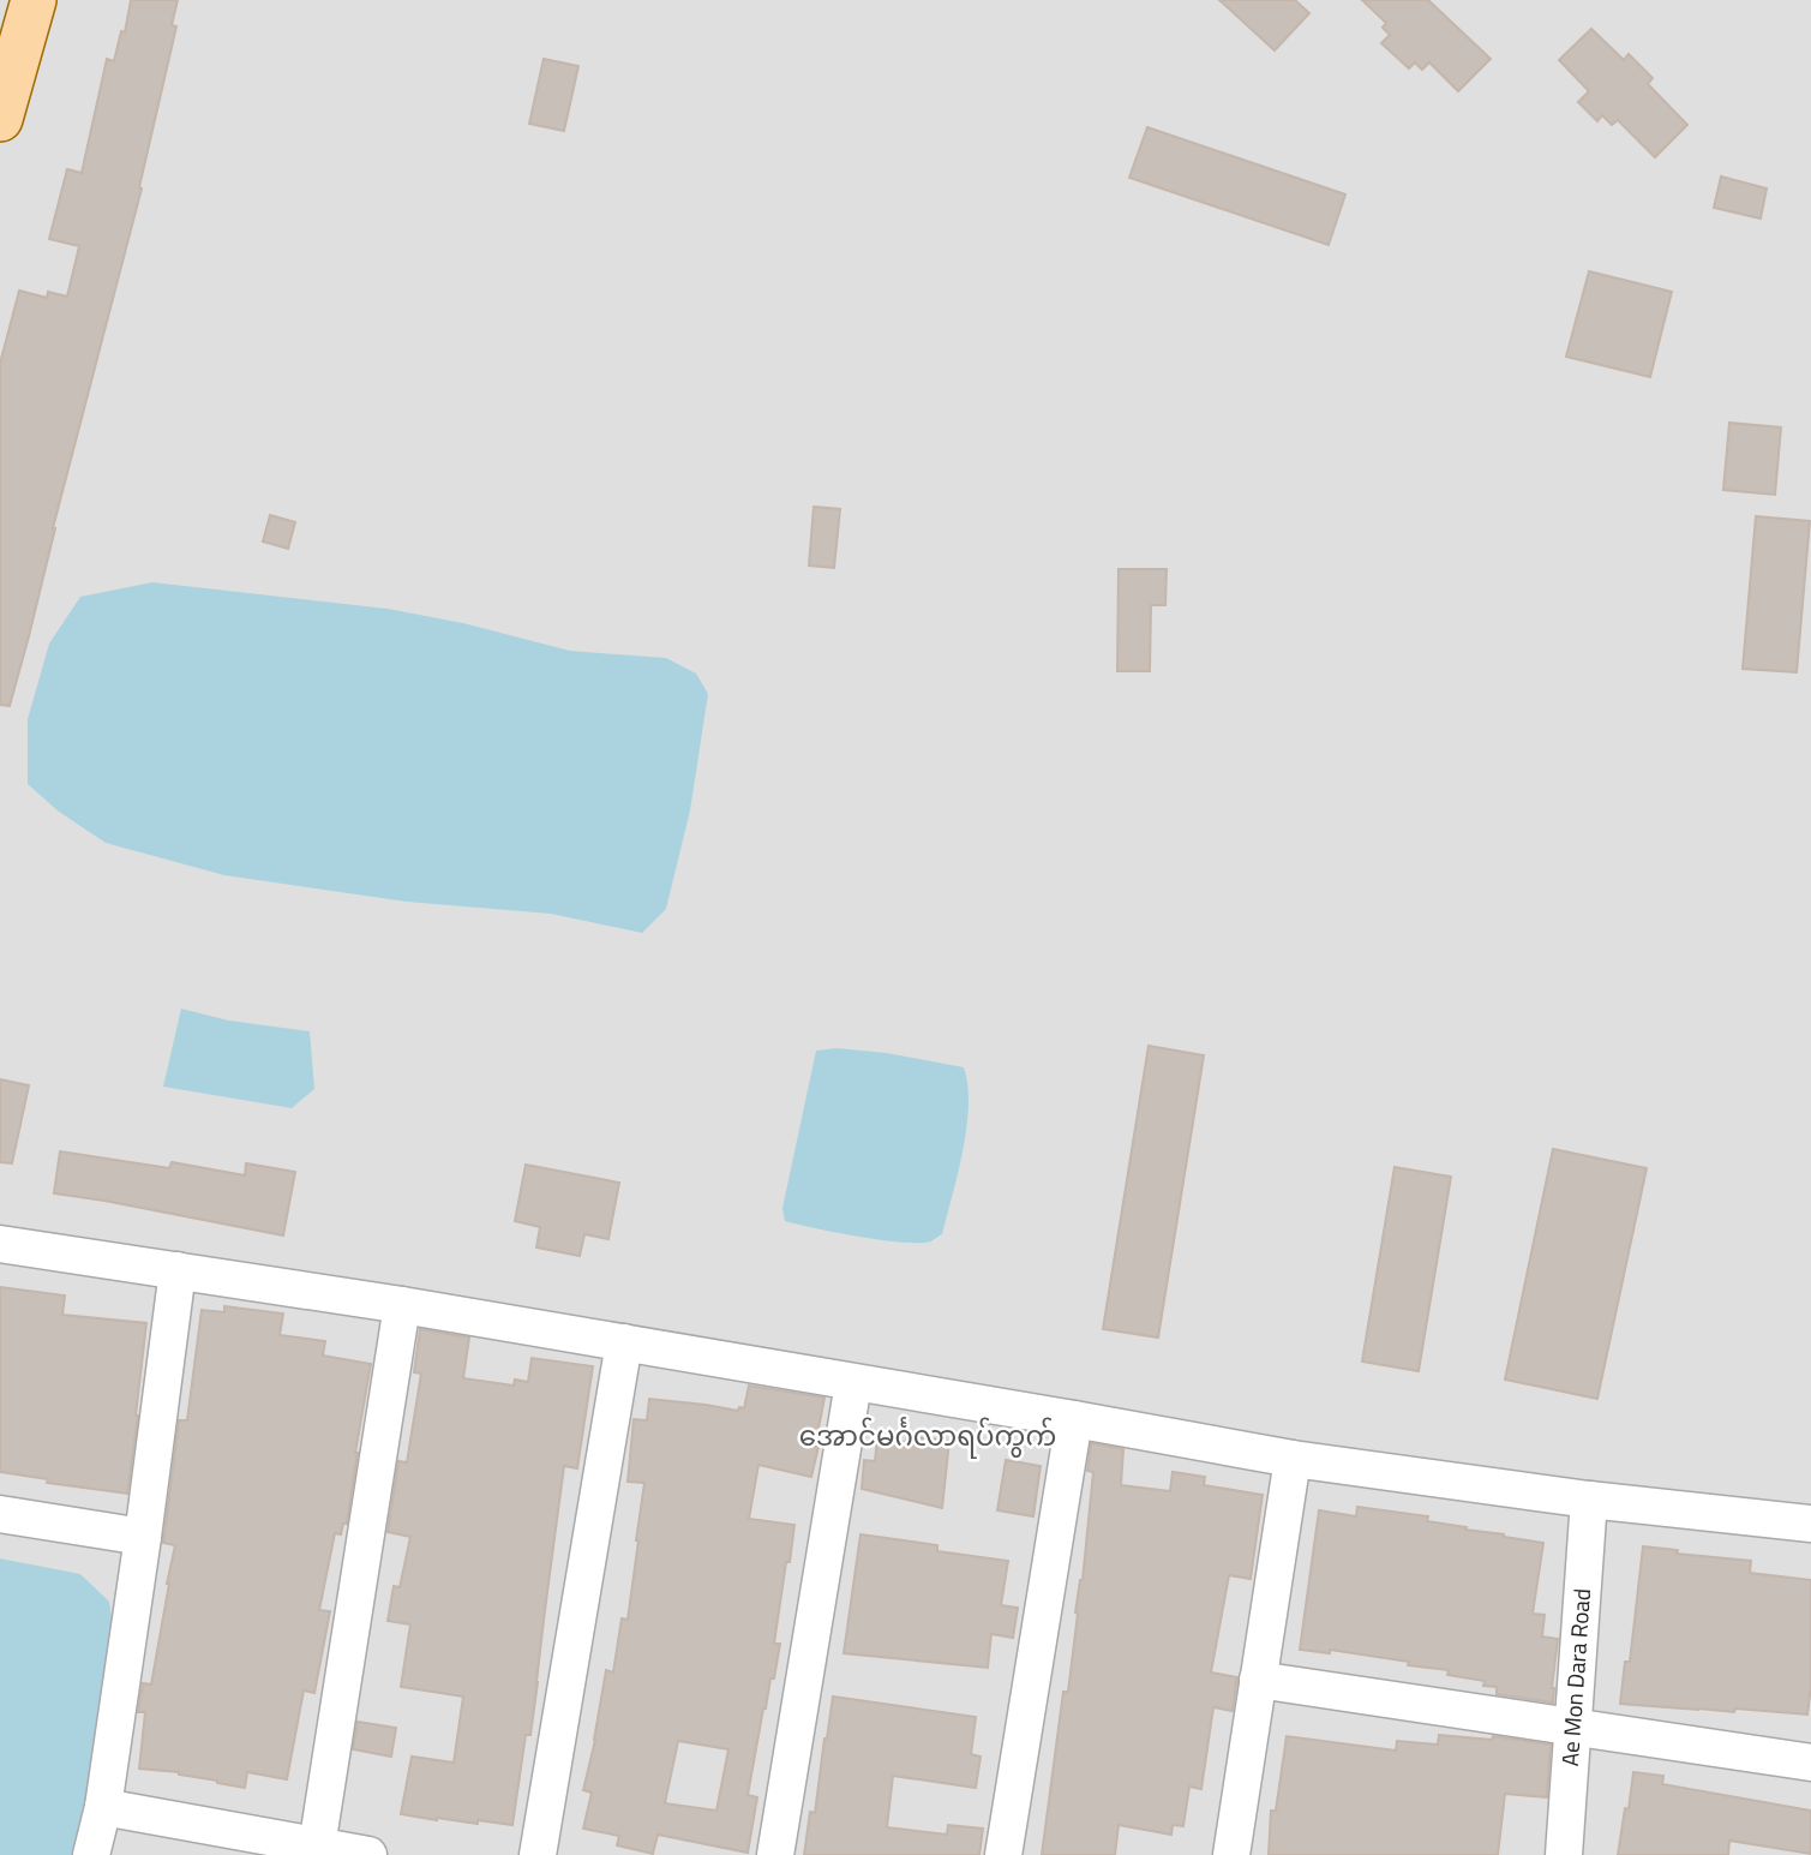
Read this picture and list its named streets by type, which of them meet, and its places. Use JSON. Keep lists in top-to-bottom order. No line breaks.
{"streets":{"street":["Ae Mon Dara Road"]},"districts":["အောင်မင်္ဂလာရပ်ကွက်"]}
